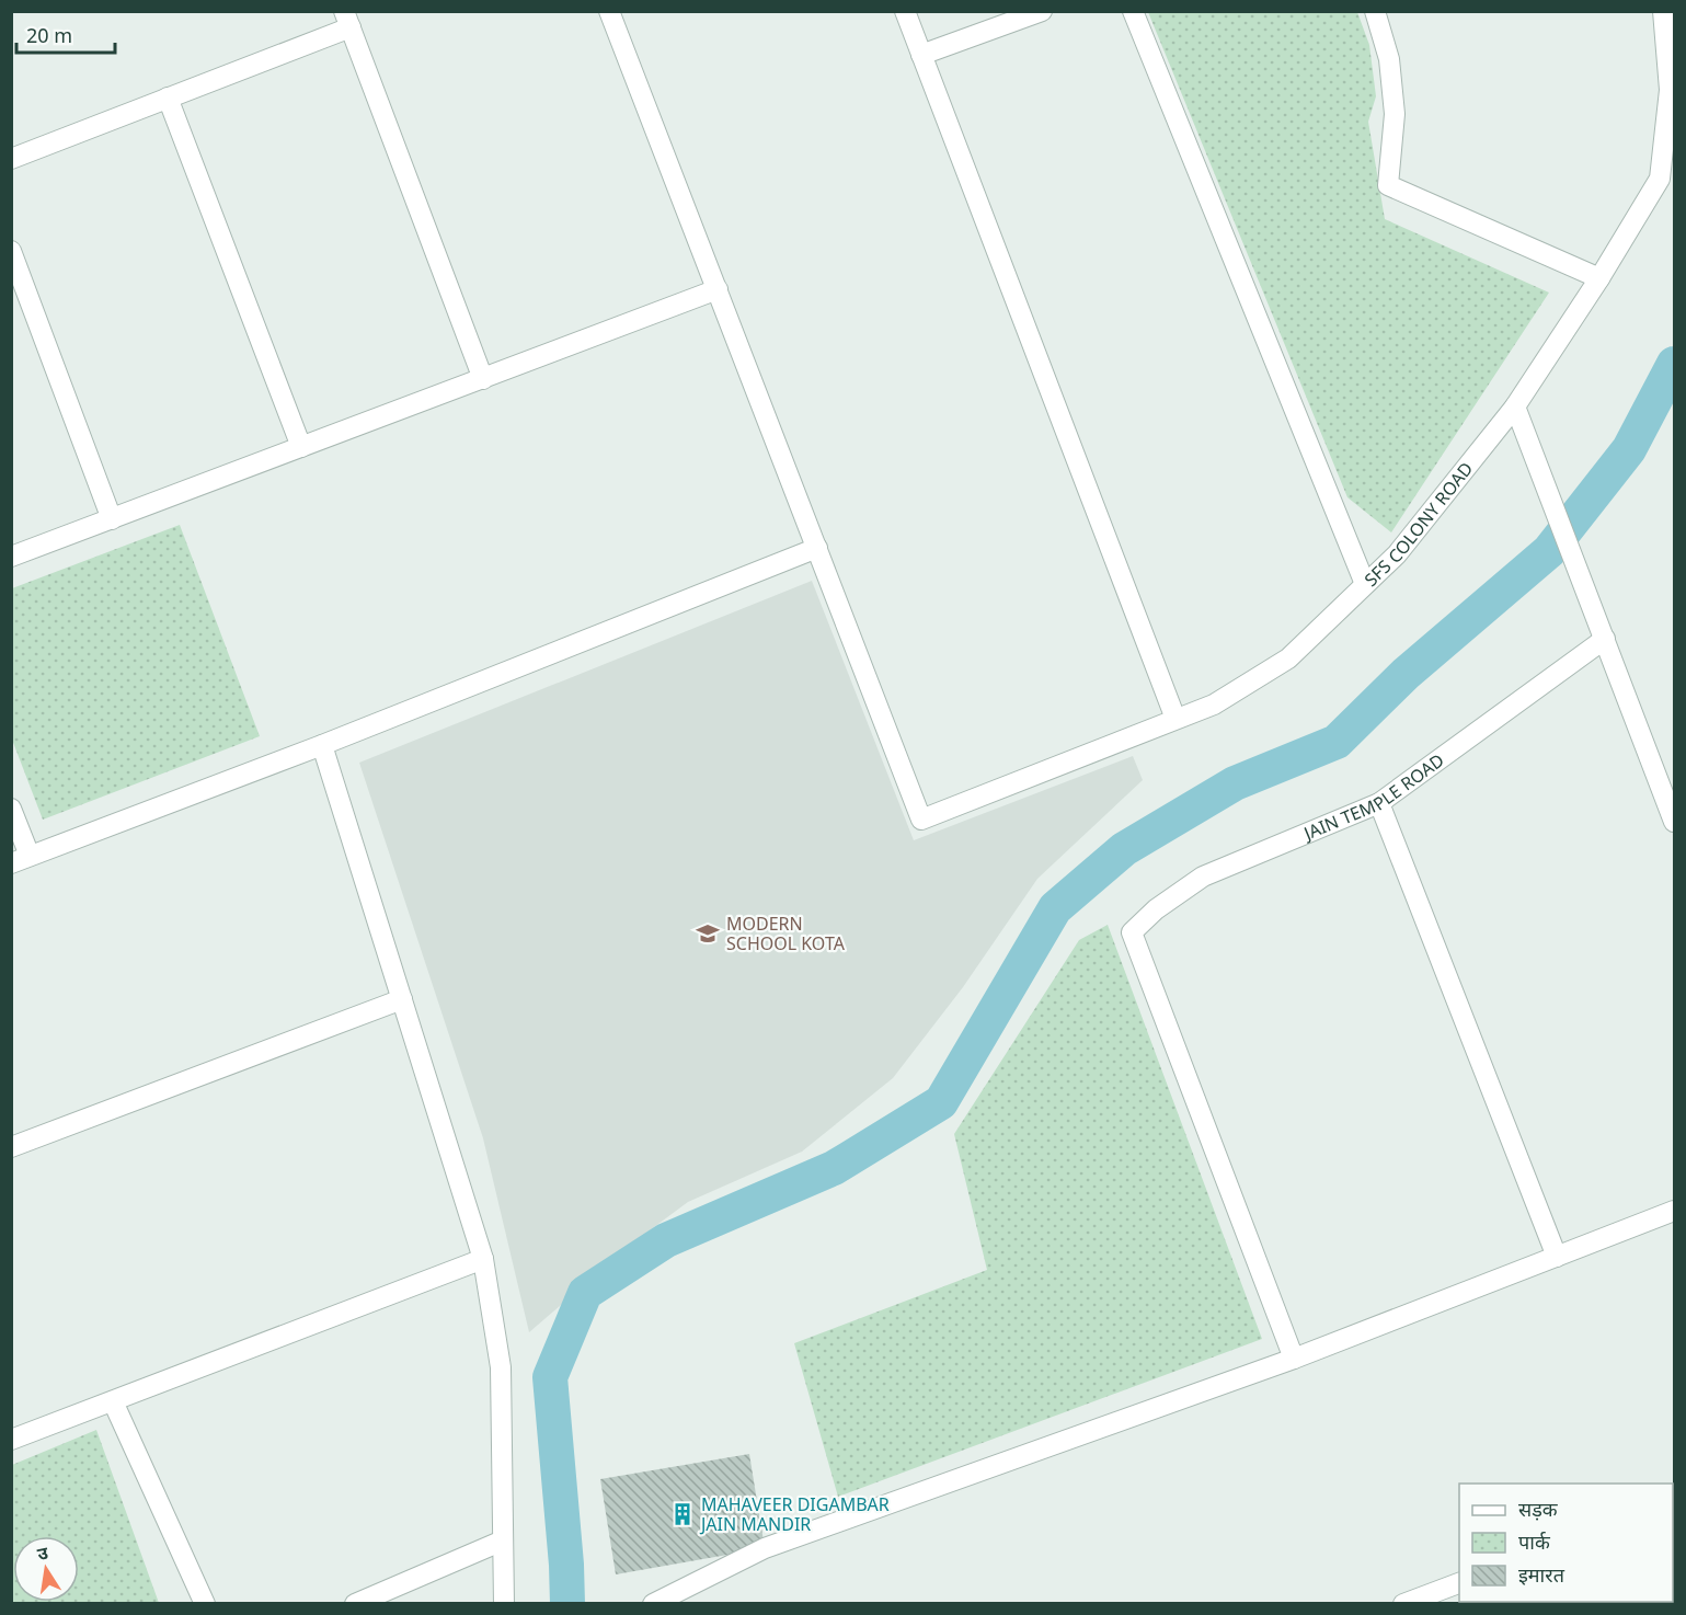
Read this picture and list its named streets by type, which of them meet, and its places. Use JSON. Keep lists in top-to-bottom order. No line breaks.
{"streets":{"street":["SFS COLONY ROAD","JAIN TEMPLE ROAD"]},"places":{"school or university":["MODERN SCHOOL KOTA"],"building":["MAHAVEER DIGAMBAR JAIN MANDIR"]},"legend":["सड़क","पार्क","इमारत"],"scale_bar":"20 m","north":"top"}
